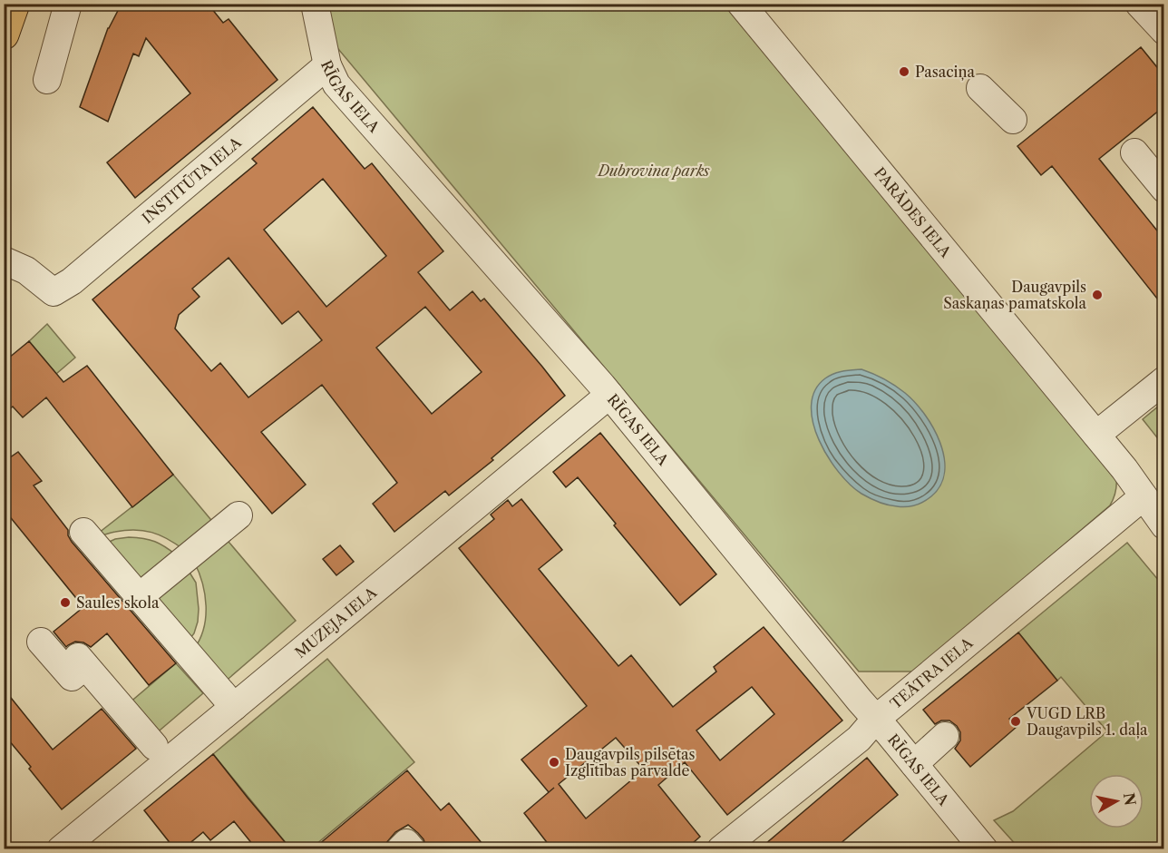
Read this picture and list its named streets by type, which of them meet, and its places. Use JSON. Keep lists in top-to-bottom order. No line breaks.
{"streets":{"street":["RĪGAS IELA","INSTITŪTA IELA","PARĀDES IELA","MUZEJA IELA","TEĀTRA IELA"]},"crossings":[["RĪGAS IELA","INSTITŪTA IELA"],["RĪGAS IELA","MUZEJA IELA"],["RĪGAS IELA","TEĀTRA IELA"],["PARĀDES IELA","TEĀTRA IELA"]],"parks":["Dubrovina parks"],"places":["Pasaciņa","Daugavpils Saskaņas pamatskola","Saules skola","VUGD LRB Daugavpils 1. daļa","Daugavpils pilsētas Izglītības pārvalde"],"north":"right"}
